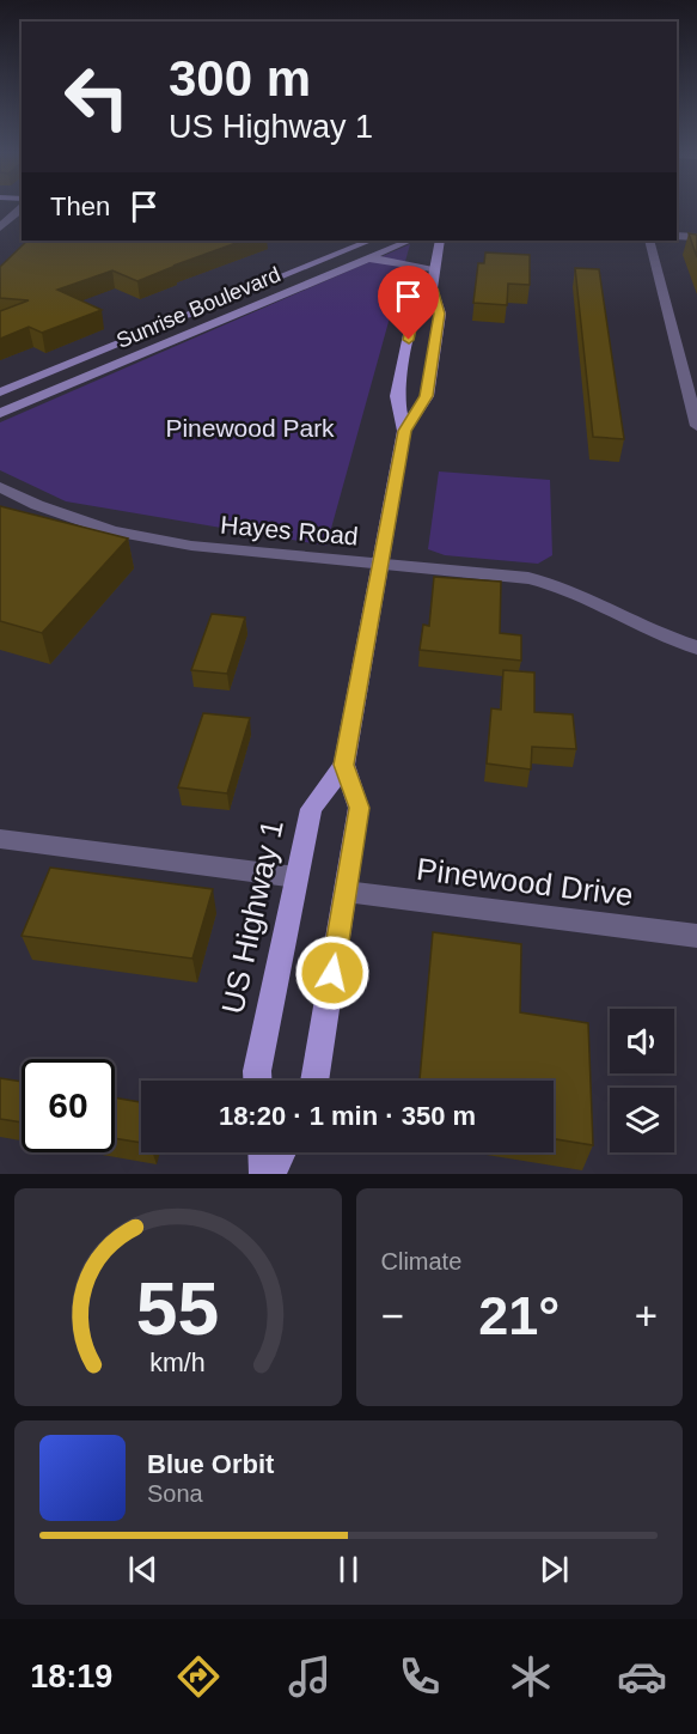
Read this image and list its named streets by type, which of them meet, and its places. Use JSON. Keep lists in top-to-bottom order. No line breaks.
{"streets":{"main road":["Sunrise Boulevard","US Highway 1"],"street":["Hayes Road","Pinewood Drive"]},"crossings":[["Hayes Road","US Highway 1"],["Pinewood Drive","US Highway 1"]],"parks":["Pinewood Park"],"page":{"turn":["300 m","US Highway 1"],"then":"Then","limit":"60","trip":"18:20 · 1 min · 350 m","tile":"Climate","heat":["−","21°","+"],"song":["Blue Orbit","Sona"],"tabs":"18:19","gauge":["55","km/h"]}}
